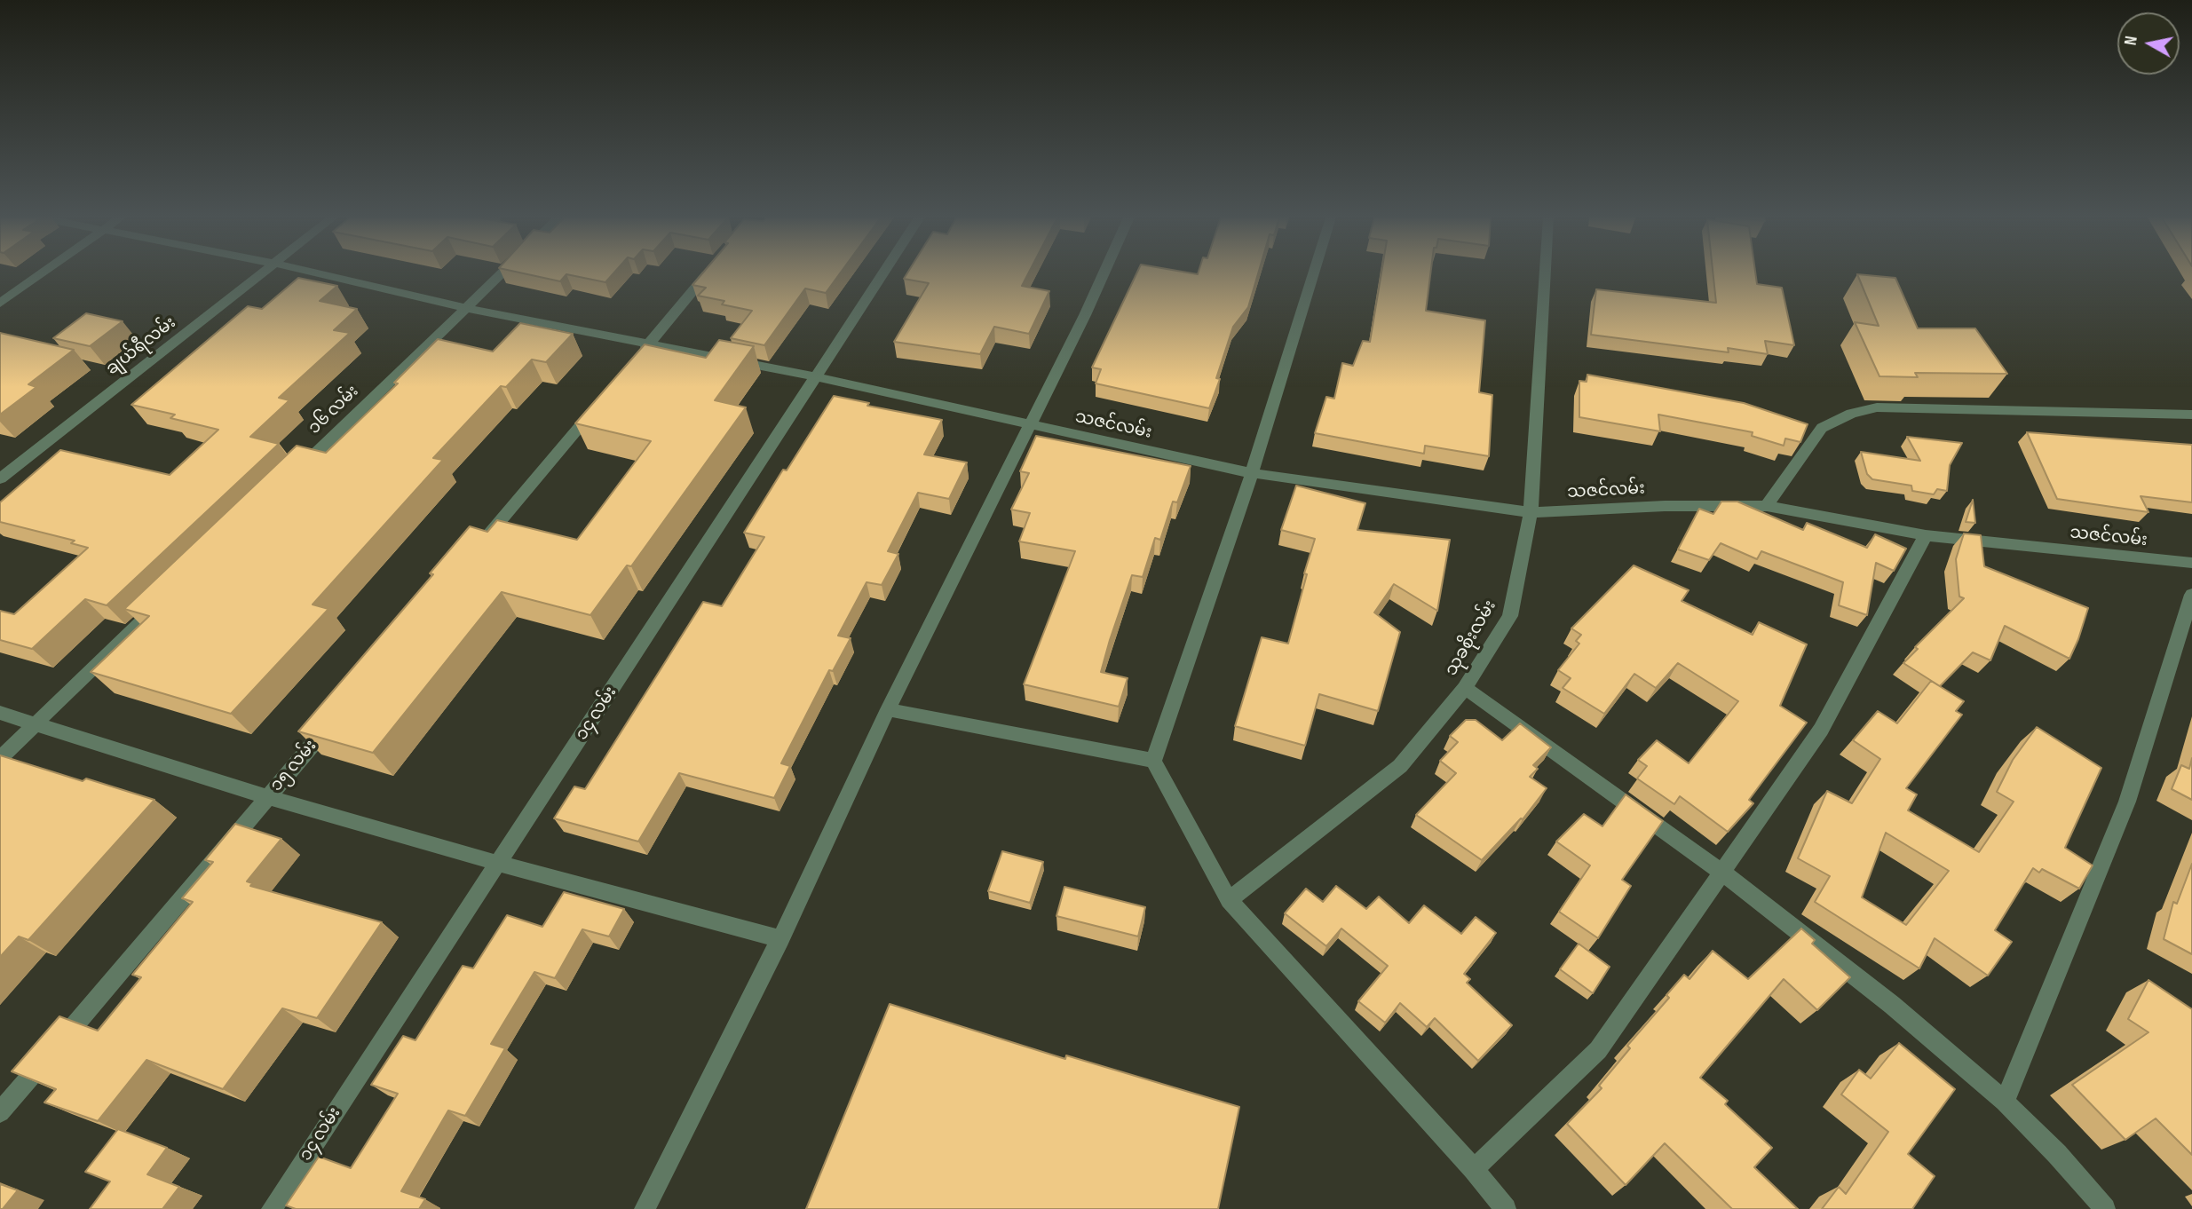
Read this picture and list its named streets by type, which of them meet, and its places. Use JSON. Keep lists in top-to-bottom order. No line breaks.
{"streets":{"street":["ချယ်ရီလမ်း","၁၆ လမ်း","သဇင်လမ်း","သုခစိုးလမ်း","၁၄ လမ်း","၁၅ လမ်း"]},"crossings":[["၁၆ လမ်း","သဇင်လမ်း"],["သဇင်လမ်း","သုခစိုးလမ်း"],["သဇင်လမ်း","၁၄ လမ်း"]],"north":"left"}
